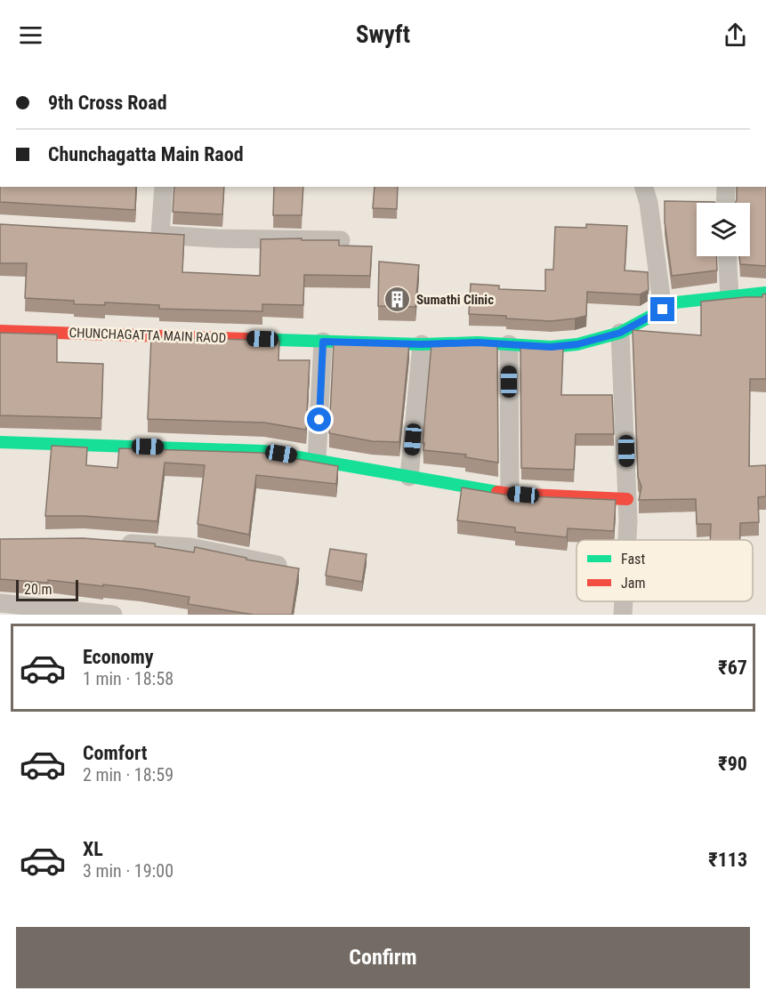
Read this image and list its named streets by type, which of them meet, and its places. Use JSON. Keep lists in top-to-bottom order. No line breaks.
{"streets":{"street":["CHUNCHAGATTA MAIN RAOD"]},"places":{"building":["Sumathi Clinic"]},"legend":["Fast","Jam"],"scale_bar":"20 m","page":{"header":"Swyft","banner":["9th Cross Road","Chunchagatta Main Raod"],"scale":"20 m","list":[{"name":"Economy","note":"1 min · 18:58","value":"₹67"},{"name":"Comfort","note":"2 min · 18:59","value":"₹90"},{"name":"XL","note":"3 min · 19:00","value":"₹113"}],"buttons":"Confirm"}}
